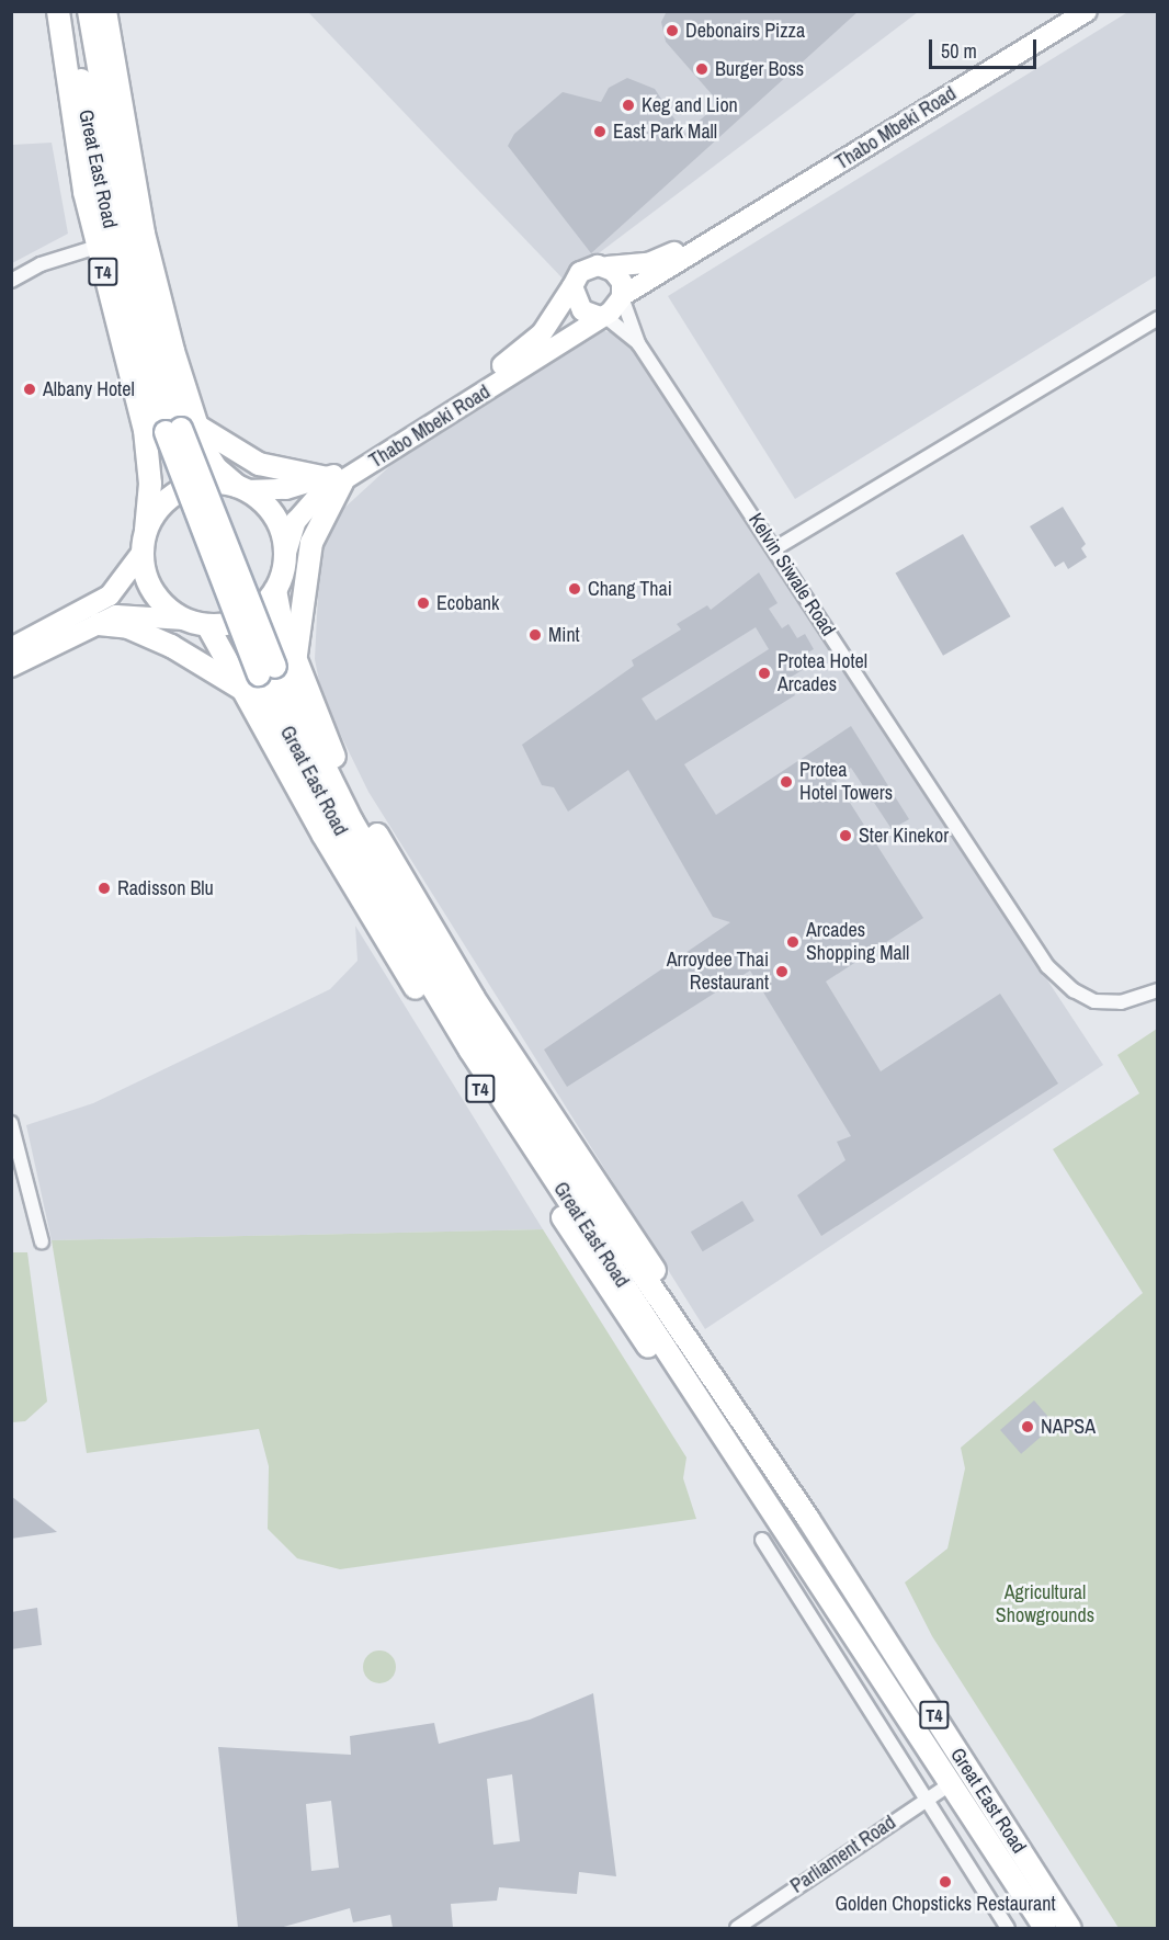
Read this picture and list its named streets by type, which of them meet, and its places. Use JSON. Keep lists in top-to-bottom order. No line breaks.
{"streets":{"main road":["Thabo Mbeki Road","Great East Road","T4"],"street":["Kelvin Siwale Road","Parliament Road"]},"crossings":[["Thabo Mbeki Road","Great East Road"],["Thabo Mbeki Road","Kelvin Siwale Road"],["Great East Road","Parliament Road"]],"parks":["Agricultural Showgrounds"],"places":["Debonairs Pizza","Burger Boss","Keg and Lion","East Park Mall","Albany Hotel","Chang Thai","Ecobank","Mint","Protea Hotel Arcades","Protea Hotel Towers","Ster Kinekor","Radisson Blu","Arcades Shopping Mall","Arroydee Thai Restaurant","NAPSA","Golden Chopsticks Restaurant"],"scale_bar":"50 m"}
